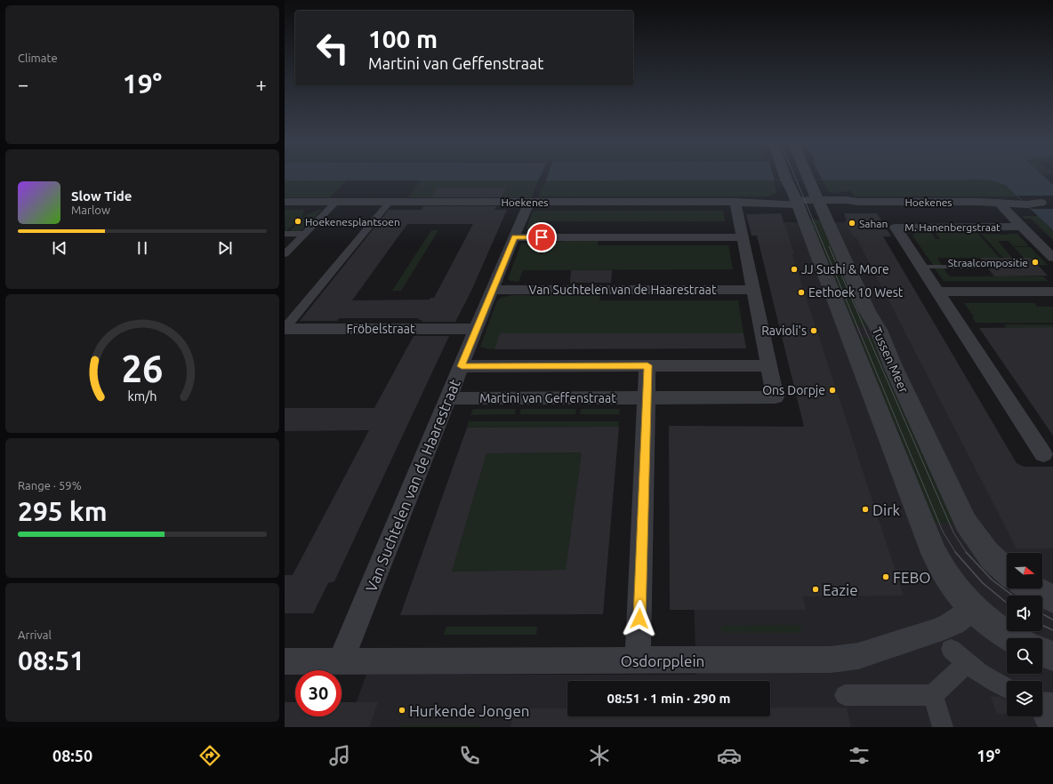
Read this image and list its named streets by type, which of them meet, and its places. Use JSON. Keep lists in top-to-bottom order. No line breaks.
{"streets":{"street":["Hoekenes","M. Hanenbergstraat","Van Suchtelen van de Haarestraat","Fröbelstraat","Tussen Meer","Martini van Geffenstraat","Osdorpplein"]},"crossings":[["Hoekenes","Van Suchtelen van de Haarestraat"],["Hoekenes","Tussen Meer"],["Hoekenes","Martini van Geffenstraat"],["Van Suchtelen van de Haarestraat","Fröbelstraat"],["Van Suchtelen van de Haarestraat","Martini van Geffenstraat"],["Van Suchtelen van de Haarestraat","Osdorpplein"]],"places":["Hoekenesplantsoen","Sahan","Straalcompositie","JJ Sushi & More","Eethoek 10 West","Ravioli's","Ons Dorpje","Dirk","FEBO","Eazie","Hurkende Jongen"],"north":"right","page":{"tile":["Climate",["Range · 59%","295 km"],["Arrival","08:51"]],"turn":["100 m","Martini van Geffenstraat"],"heat":["−","19°","+"],"song":["Slow Tide","Marlow"],"limit":"30","trip":"08:51 · 1 min · 290 m","tabs":["08:50","19°"],"gauge":["26","km/h"]}}
